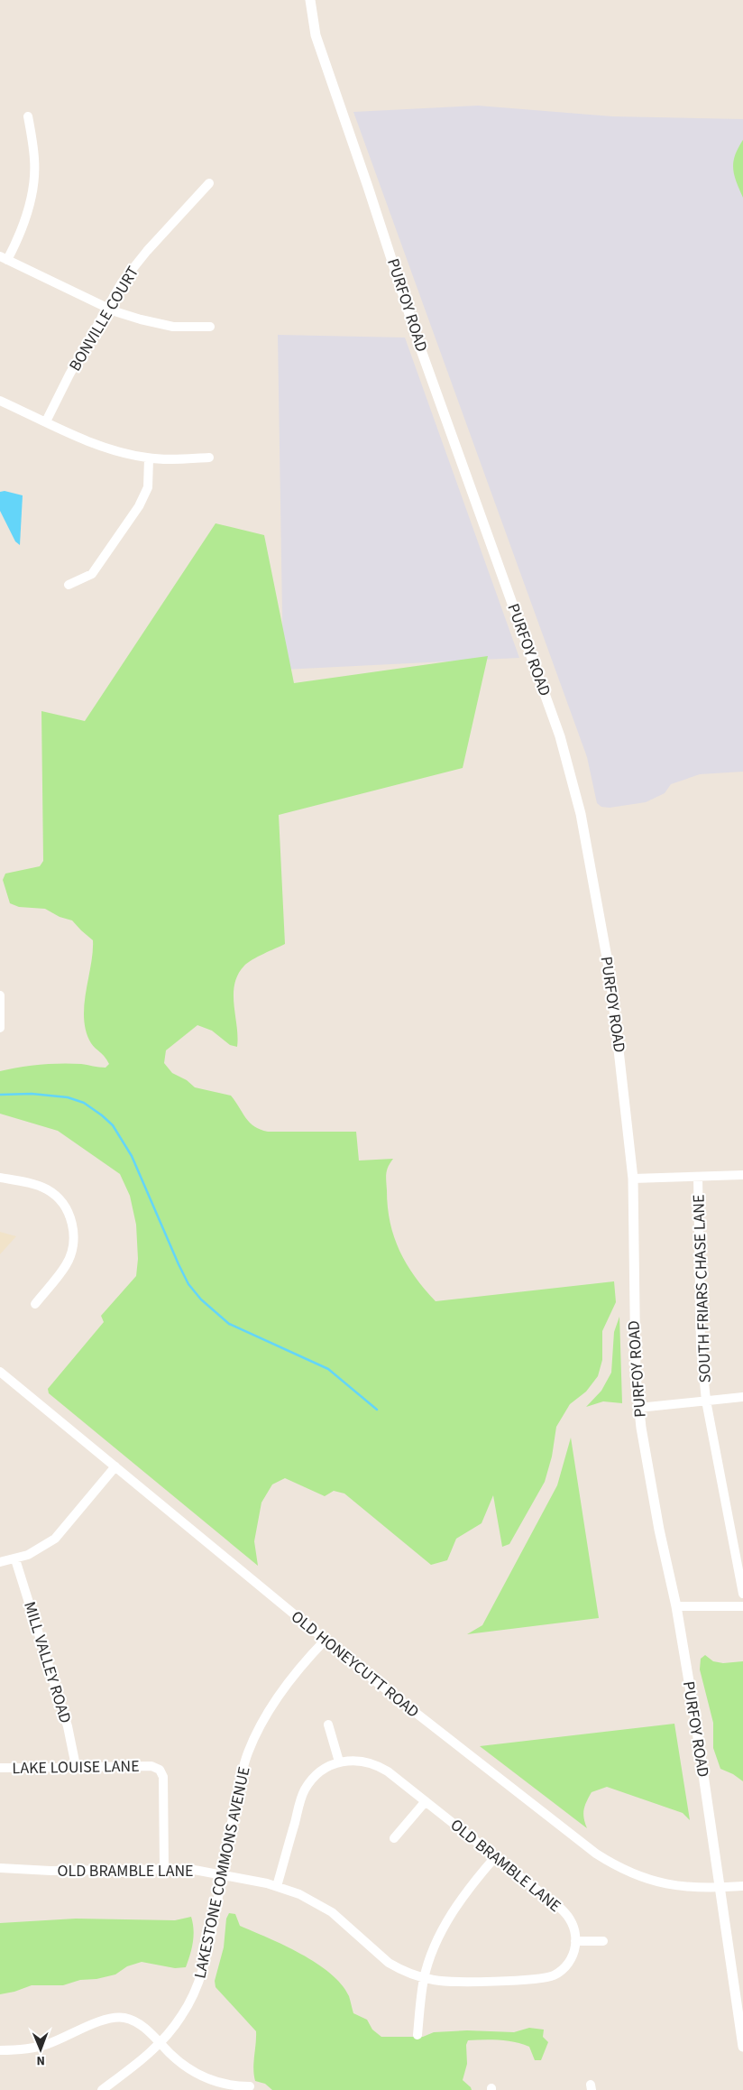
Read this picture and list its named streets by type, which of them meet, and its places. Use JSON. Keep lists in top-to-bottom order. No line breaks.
{"streets":{"street":["PURFOY ROAD","BONVILLE COURT","SOUTH FRIARS CHASE LANE","MILL VALLEY ROAD","OLD HONEYCUTT ROAD","LAKE LOUISE LANE","OLD BRAMBLE LANE","LAKESTONE COMMONS AVENUE"]},"crossings":[["PURFOY ROAD","OLD HONEYCUTT ROAD"],["MILL VALLEY ROAD","LAKE LOUISE LANE"],["OLD HONEYCUTT ROAD","LAKESTONE COMMONS AVENUE"],["LAKE LOUISE LANE","OLD BRAMBLE LANE"],["OLD BRAMBLE LANE","LAKESTONE COMMONS AVENUE"]],"north":"bottom"}
